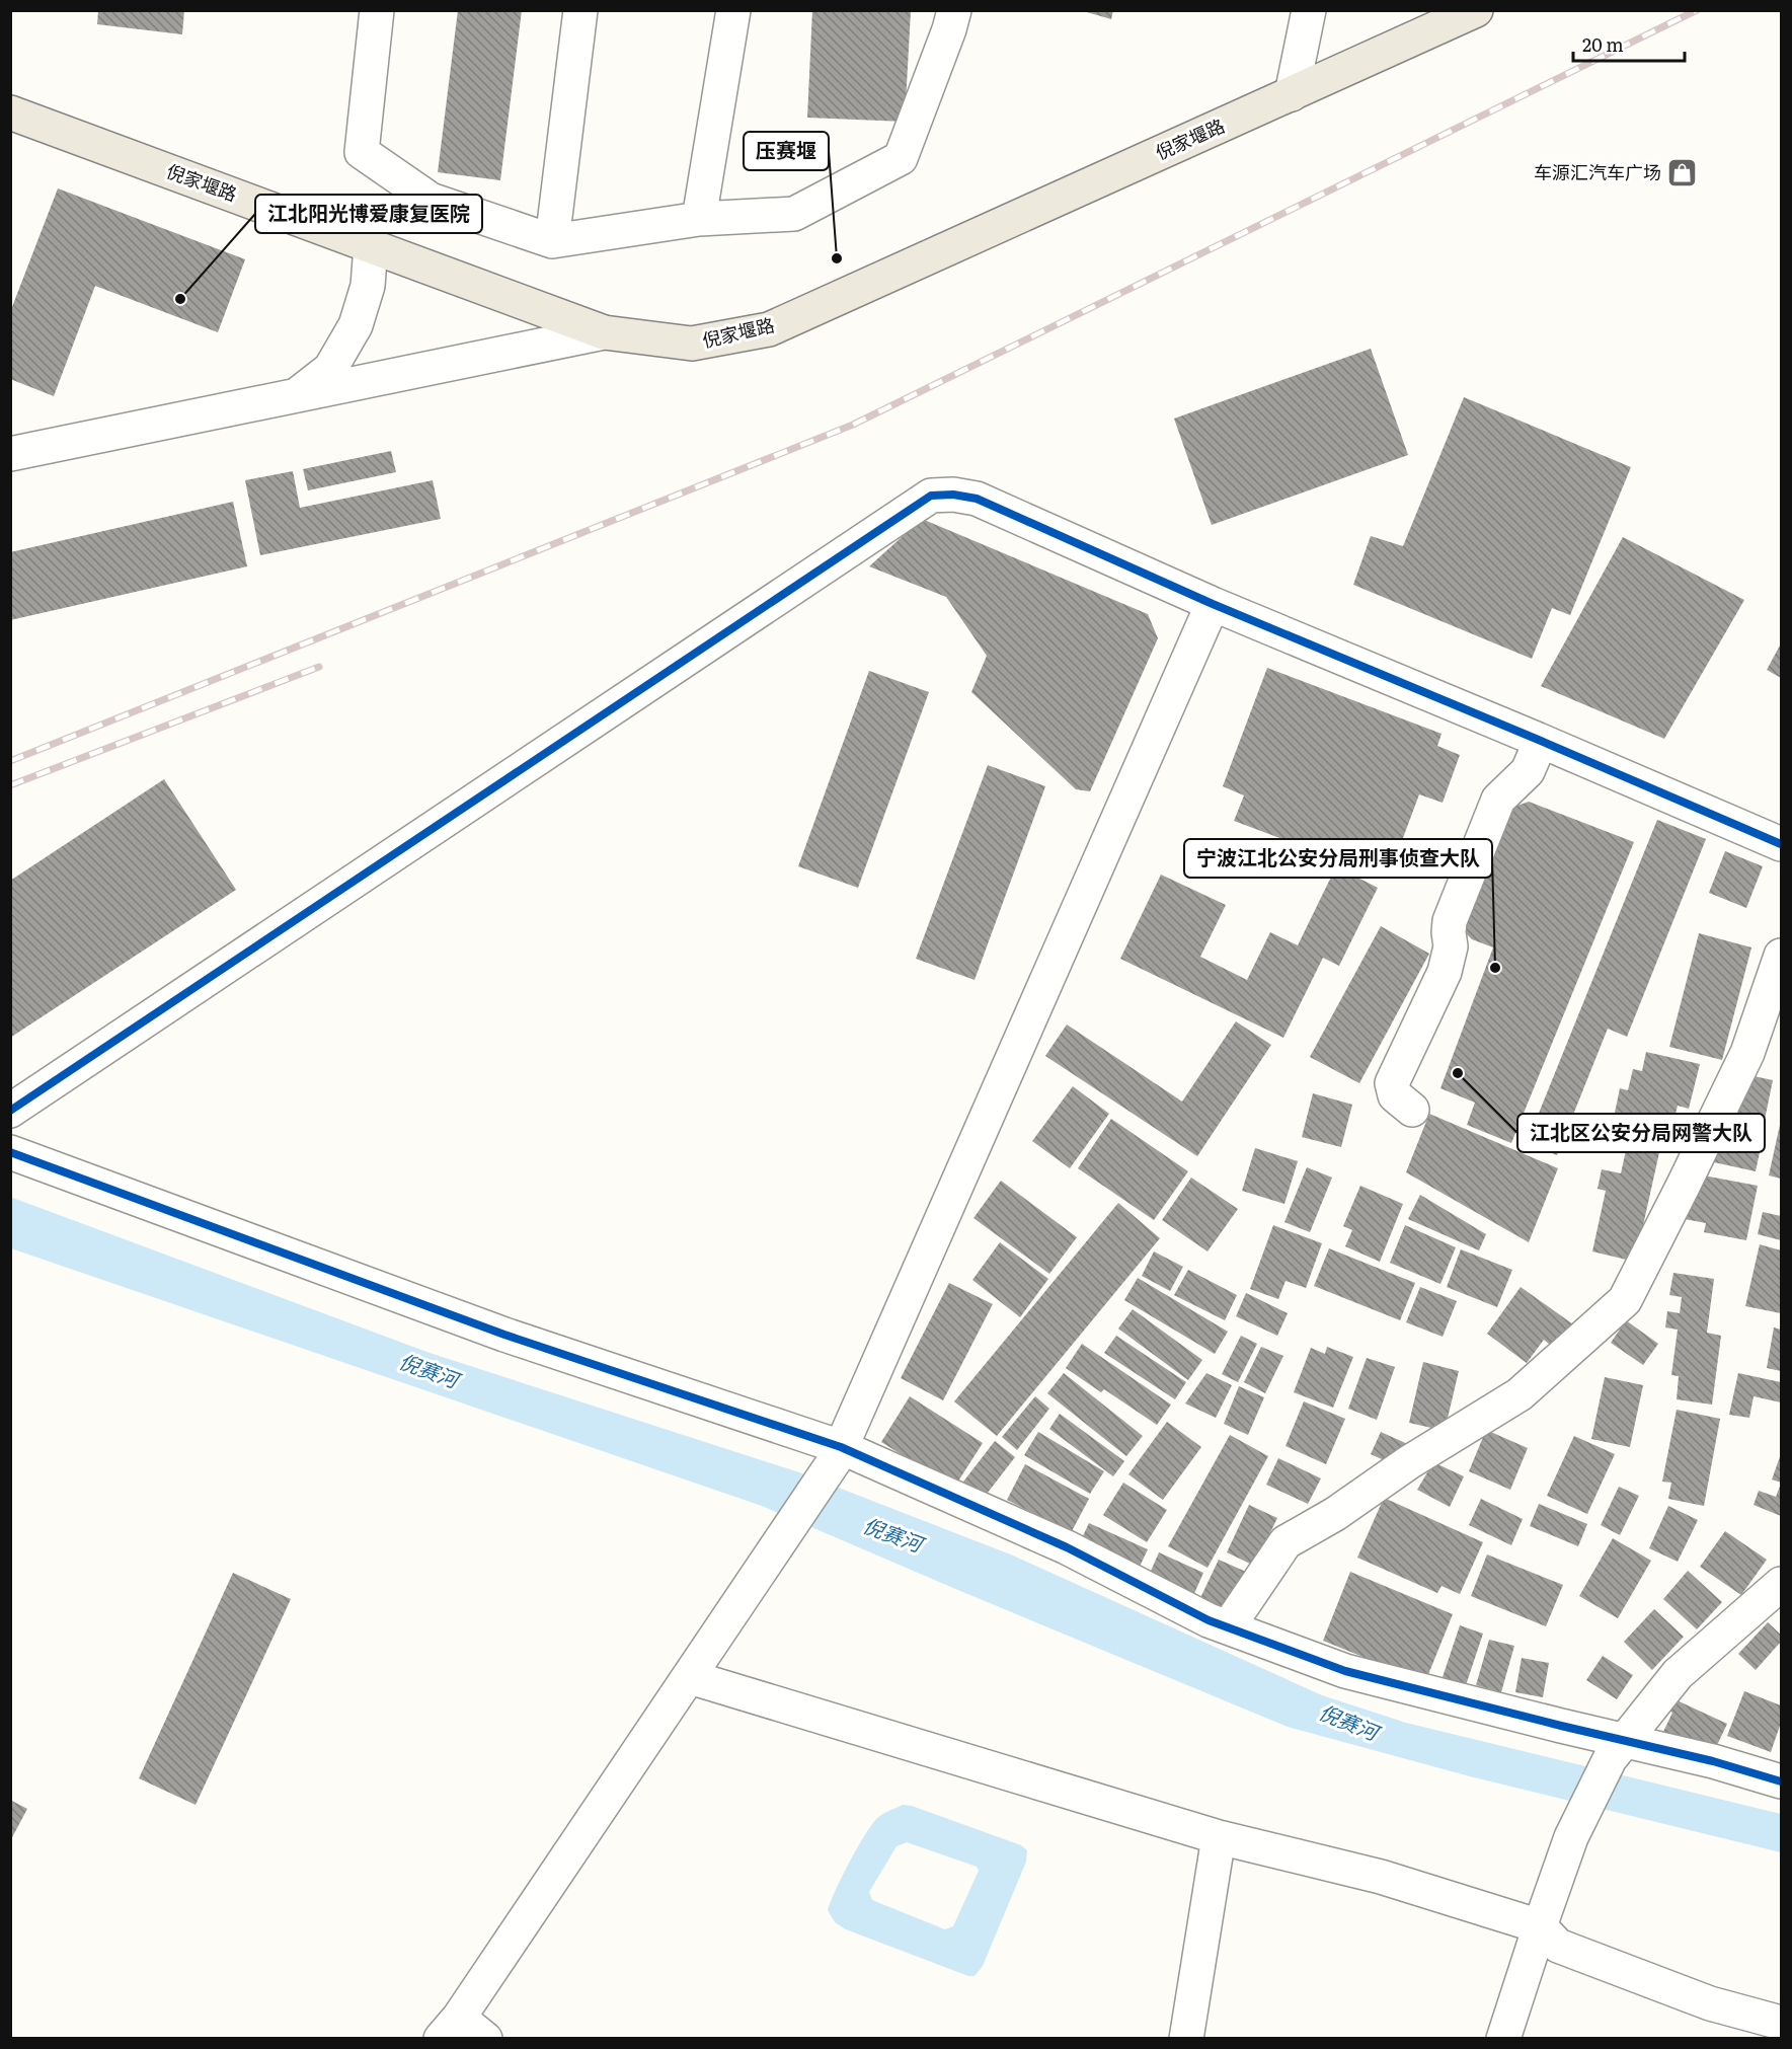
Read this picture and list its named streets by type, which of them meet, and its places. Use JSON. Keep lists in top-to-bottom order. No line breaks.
{"streets":{"main road":["倪家堰路"]},"water":["倪赛河"],"places":{"shop":["车源汇汽车广场"],"other":["压赛堰","江北阳光博爱康复医院","宁波江北公安分局刑事侦查大队","江北区公安分局网警大队"]},"scale_bar":"20 m"}
